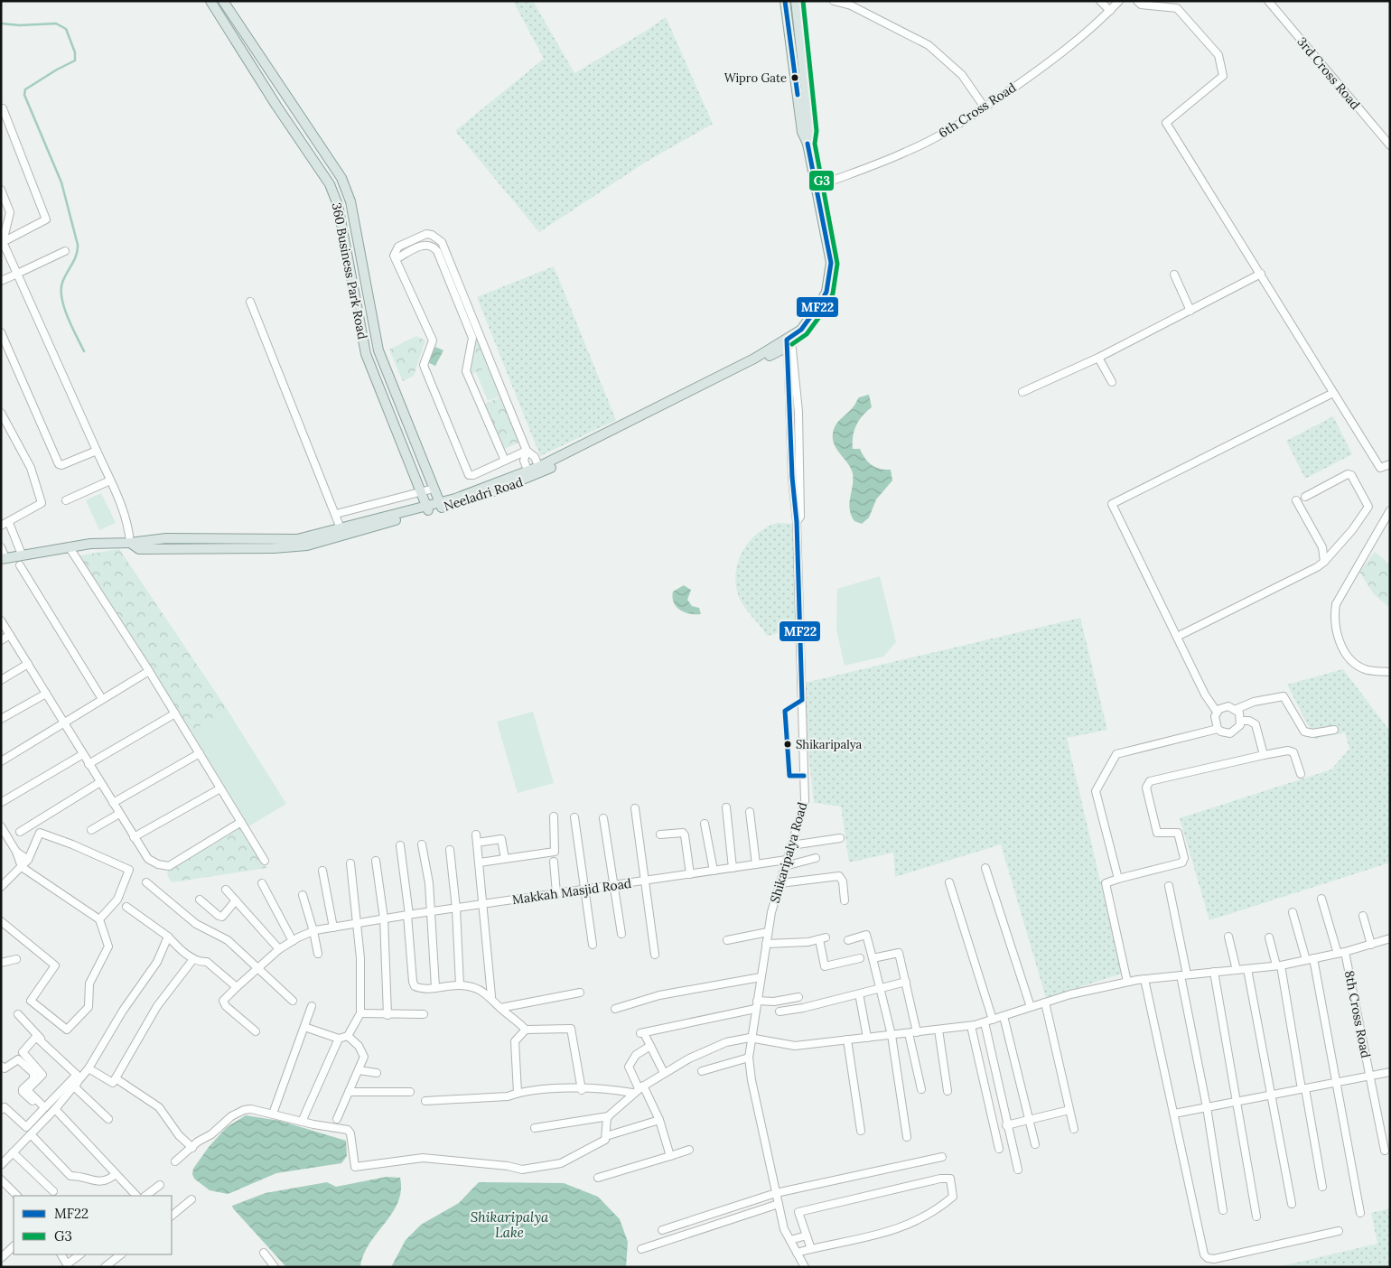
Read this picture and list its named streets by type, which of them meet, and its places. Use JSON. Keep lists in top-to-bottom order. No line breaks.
{"streets":{"main road":["360 Business Park Road","Neeladri Road"],"street":["3rd Cross Road","6th Cross Road","Shikaripalya Road","Makkah Masjid Road","8th Cross Road"]},"crossings":[["6th Cross Road","Neeladri Road"],["360 Business Park Road","Neeladri Road"],["Neeladri Road","Shikaripalya Road"],["Shikaripalya Road","Makkah Masjid Road"]],"water":["Shikaripalya Lake"],"places":["Wipro Gate","Shikaripalya"],"lines":["transit line MF22","transit line G3"],"legend":["MF22","G3"]}
